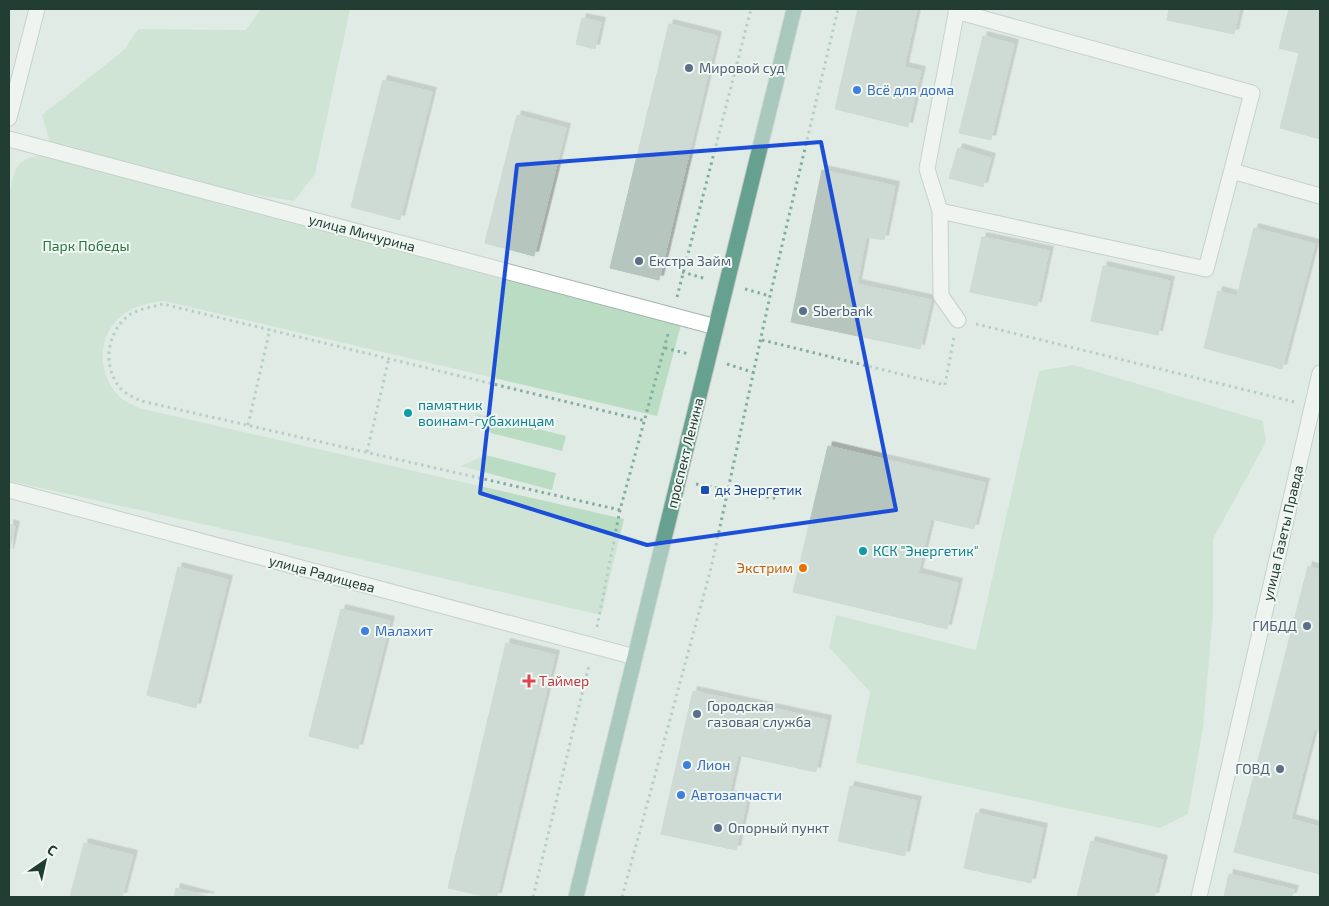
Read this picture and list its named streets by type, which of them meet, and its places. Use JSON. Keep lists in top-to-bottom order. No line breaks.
{"streets":{"main road":["проспект Ленина"],"street":["улица Мичурина","улица Газеты Правда","улица Радищева"]},"crossings":[["улица Мичурина","проспект Ленина"],["проспект Ленина","улица Радищева"]],"parks":["Парк Победы"],"places":{"other":["Мировой суд","Всё для дома","Екстра Займ","Sberbank","памятник воинам-губахинцам","КСК \"Энергетик\"","Экстрим","ГИБДД","Малахит","Городская газовая служба","Лион","ГОВД","Автозапчасти","Опорный пункт"],"transit":["дк Энергетик"],"health":["Таймер"]},"north":"top right"}
